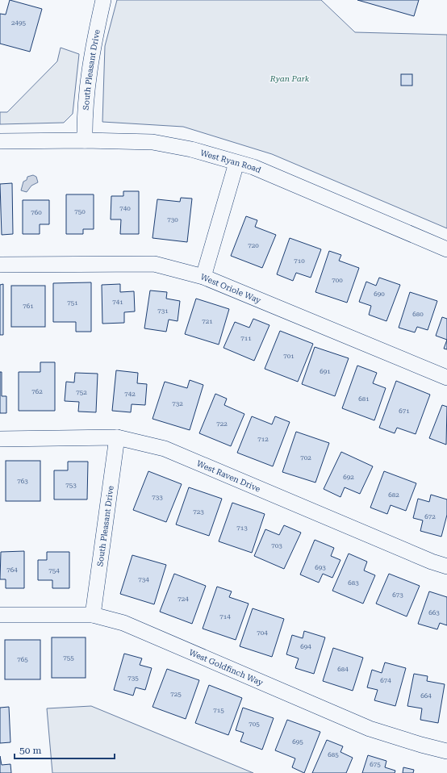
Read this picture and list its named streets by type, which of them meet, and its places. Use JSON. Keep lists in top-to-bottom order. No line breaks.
{"streets":{"street":["South Pleasant Drive","West Ryan Road","West Oriole Way","West Raven Drive","West Goldfinch Way"]},"crossings":[["South Pleasant Drive","West Ryan Road"],["South Pleasant Drive","West Raven Drive"],["South Pleasant Drive","West Goldfinch Way"]],"parks":["Ryan Park"],"house_numbers":["2495","740","750","760","730","720","710","700","690","741","751","761","731","680","721","711","701","691","762","752","742","681","732","671","722","712","702","692","763","753","682","733","723","672","713","703","693","764","754","734","683","673","724","663","714","704","694","755","765","684","735","674","725","664","715","705","695","685","675"],"scale_bar":"50 m"}
